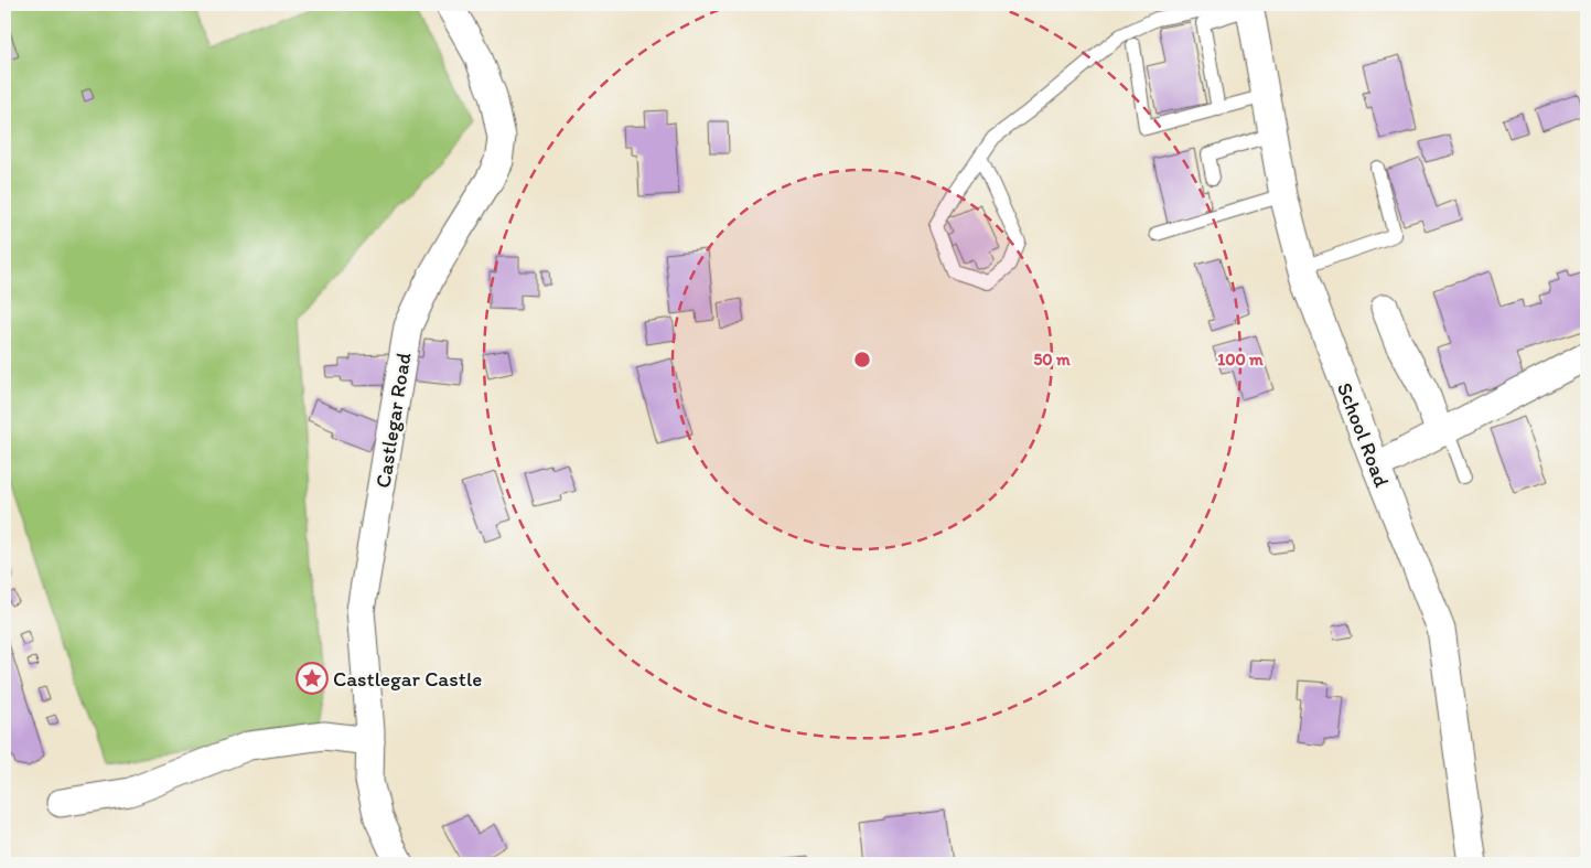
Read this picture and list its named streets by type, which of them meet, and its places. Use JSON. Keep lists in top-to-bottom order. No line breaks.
{"streets":{"street":["Castlegar Road","School Road"]},"places":{"place":["Castlegar Castle"]},"rings":["50 m","100 m"]}
